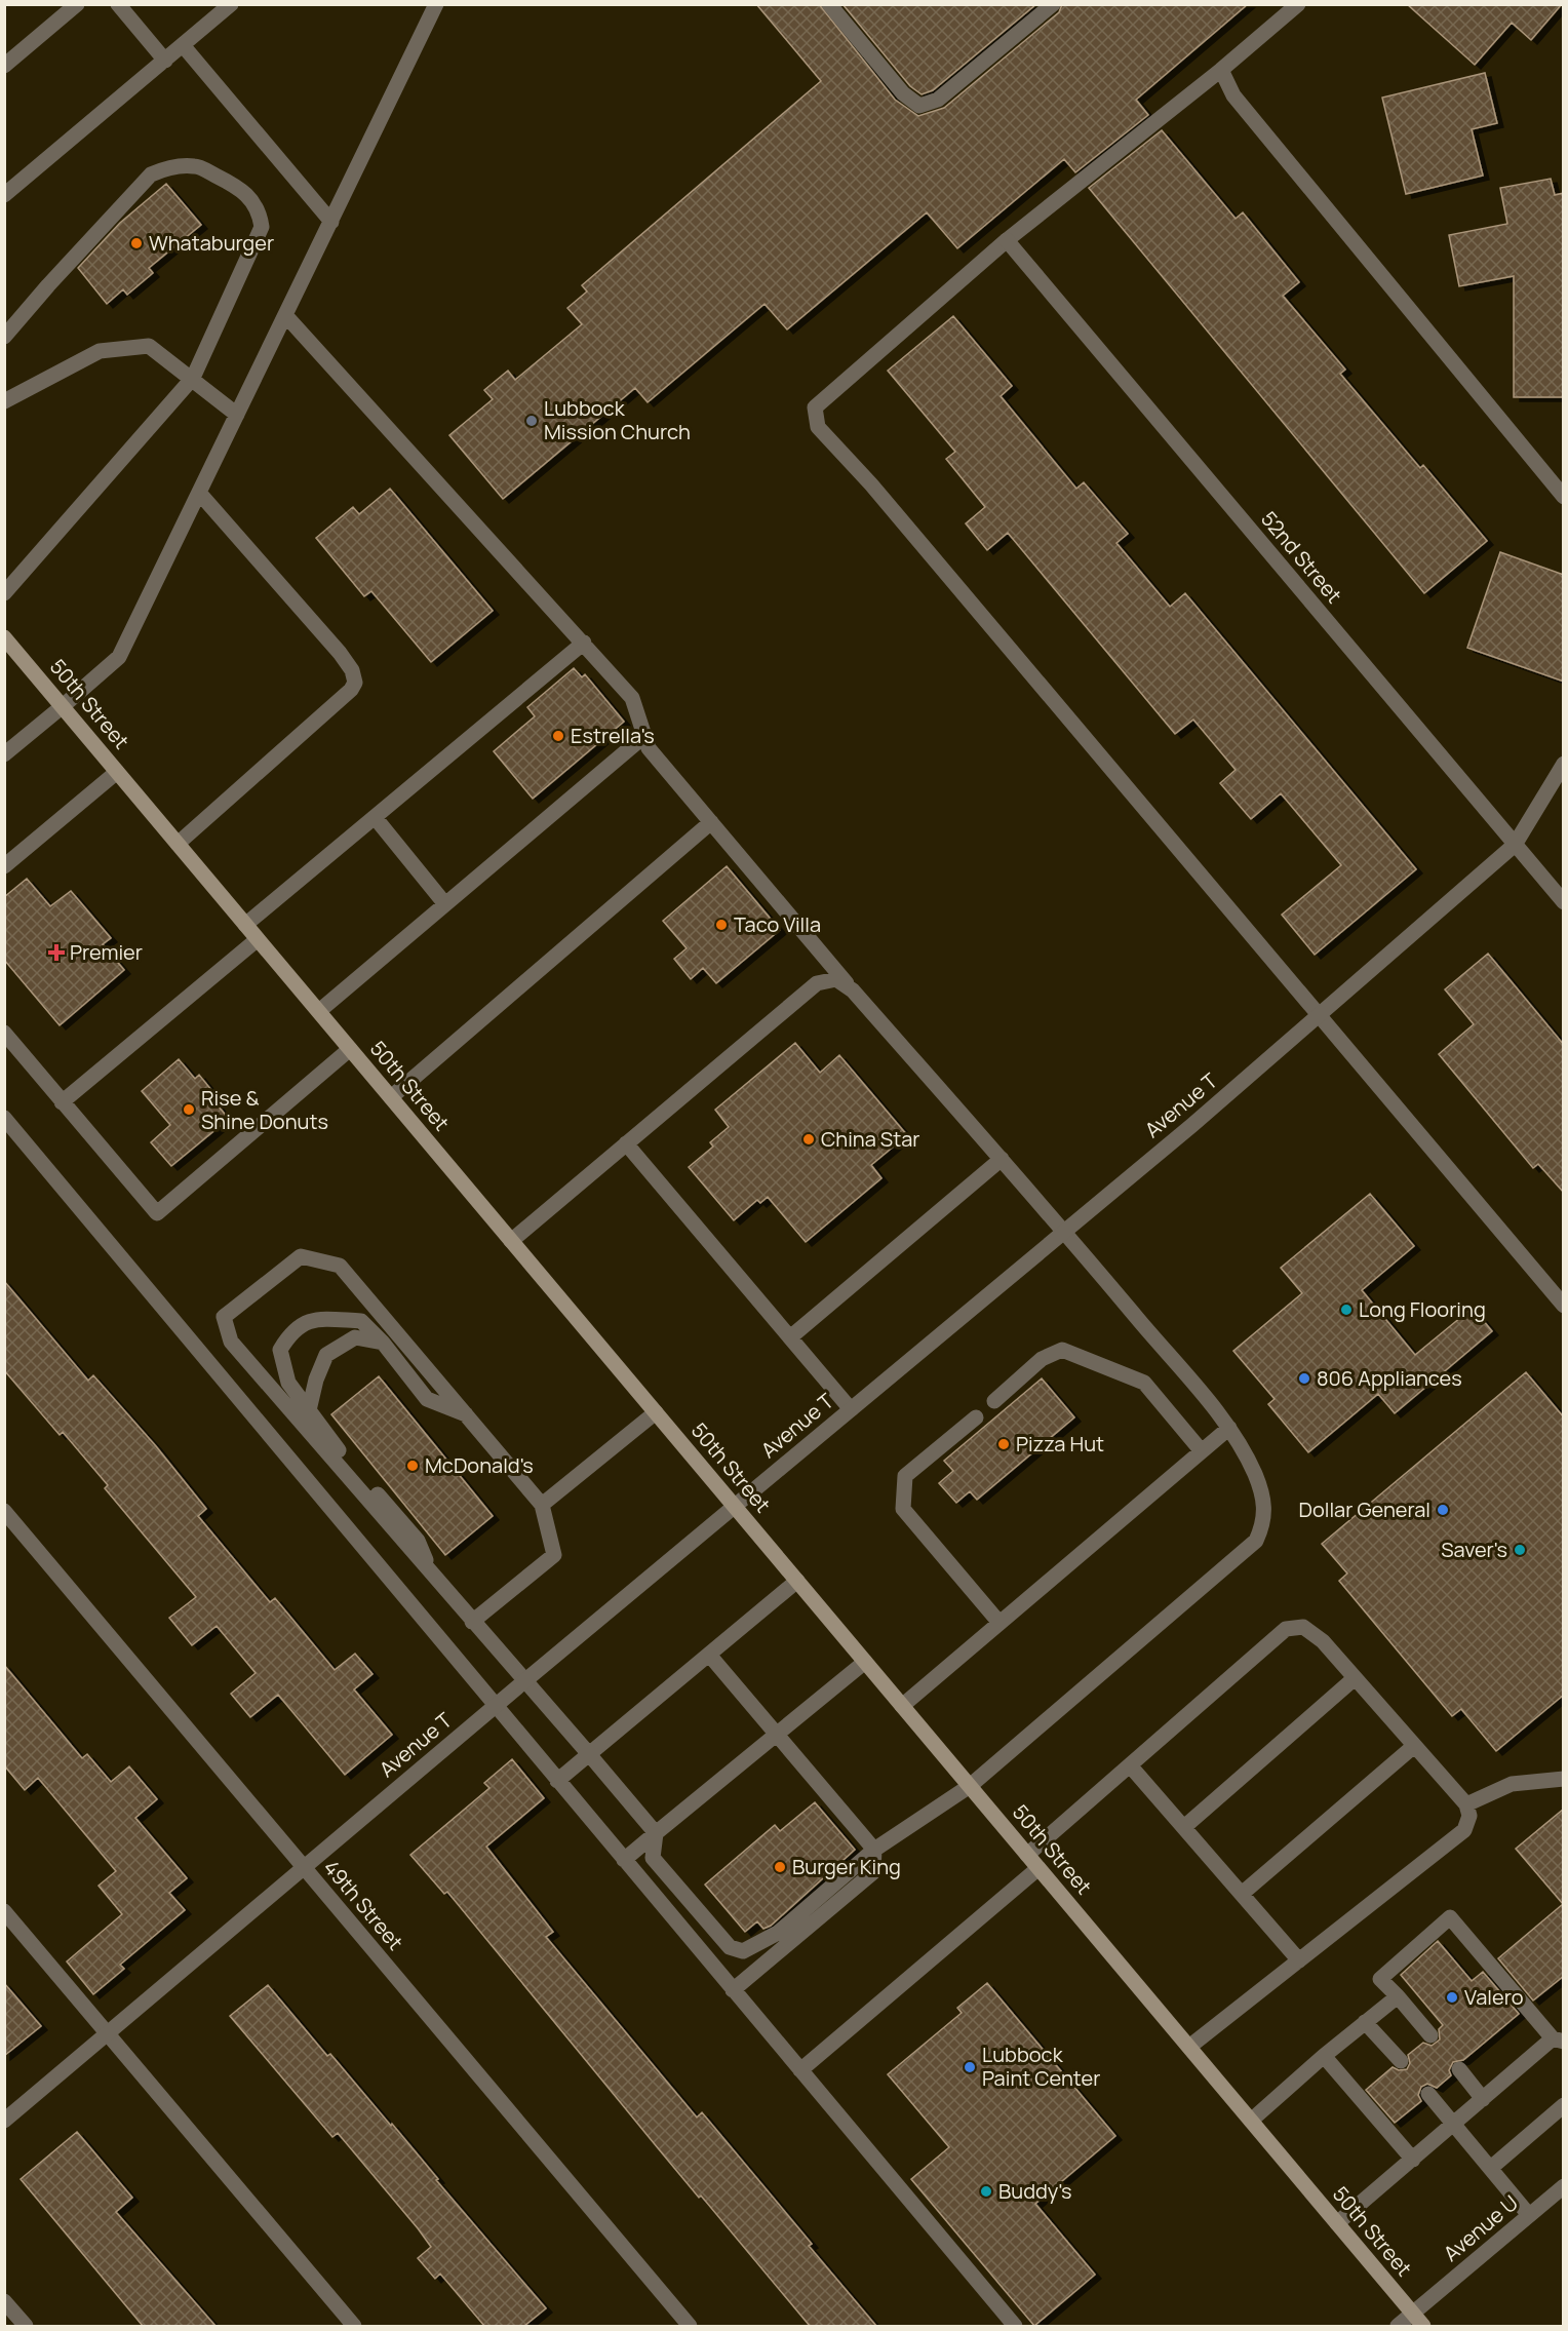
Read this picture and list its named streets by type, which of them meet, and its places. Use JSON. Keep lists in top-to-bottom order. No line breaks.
{"streets":{"main road":["50th Street"],"street":["52nd Street","Avenue T","49th Street","Avenue U"]},"crossings":[["52nd Street","Avenue T"],["50th Street","Avenue T"],["50th Street","Avenue U"],["Avenue T","49th Street"]],"places":{"other":["Whataburger","Lubbock Mission Church","Estrella's","Taco Villa","Rise & Shine Donuts","China Star","Long Flooring","806 Appliances","Pizza Hut","McDonald's","Dollar General","Saver's","Burger King","Valero","Lubbock Paint Center","Buddy's"],"health":["Premier"]}}
